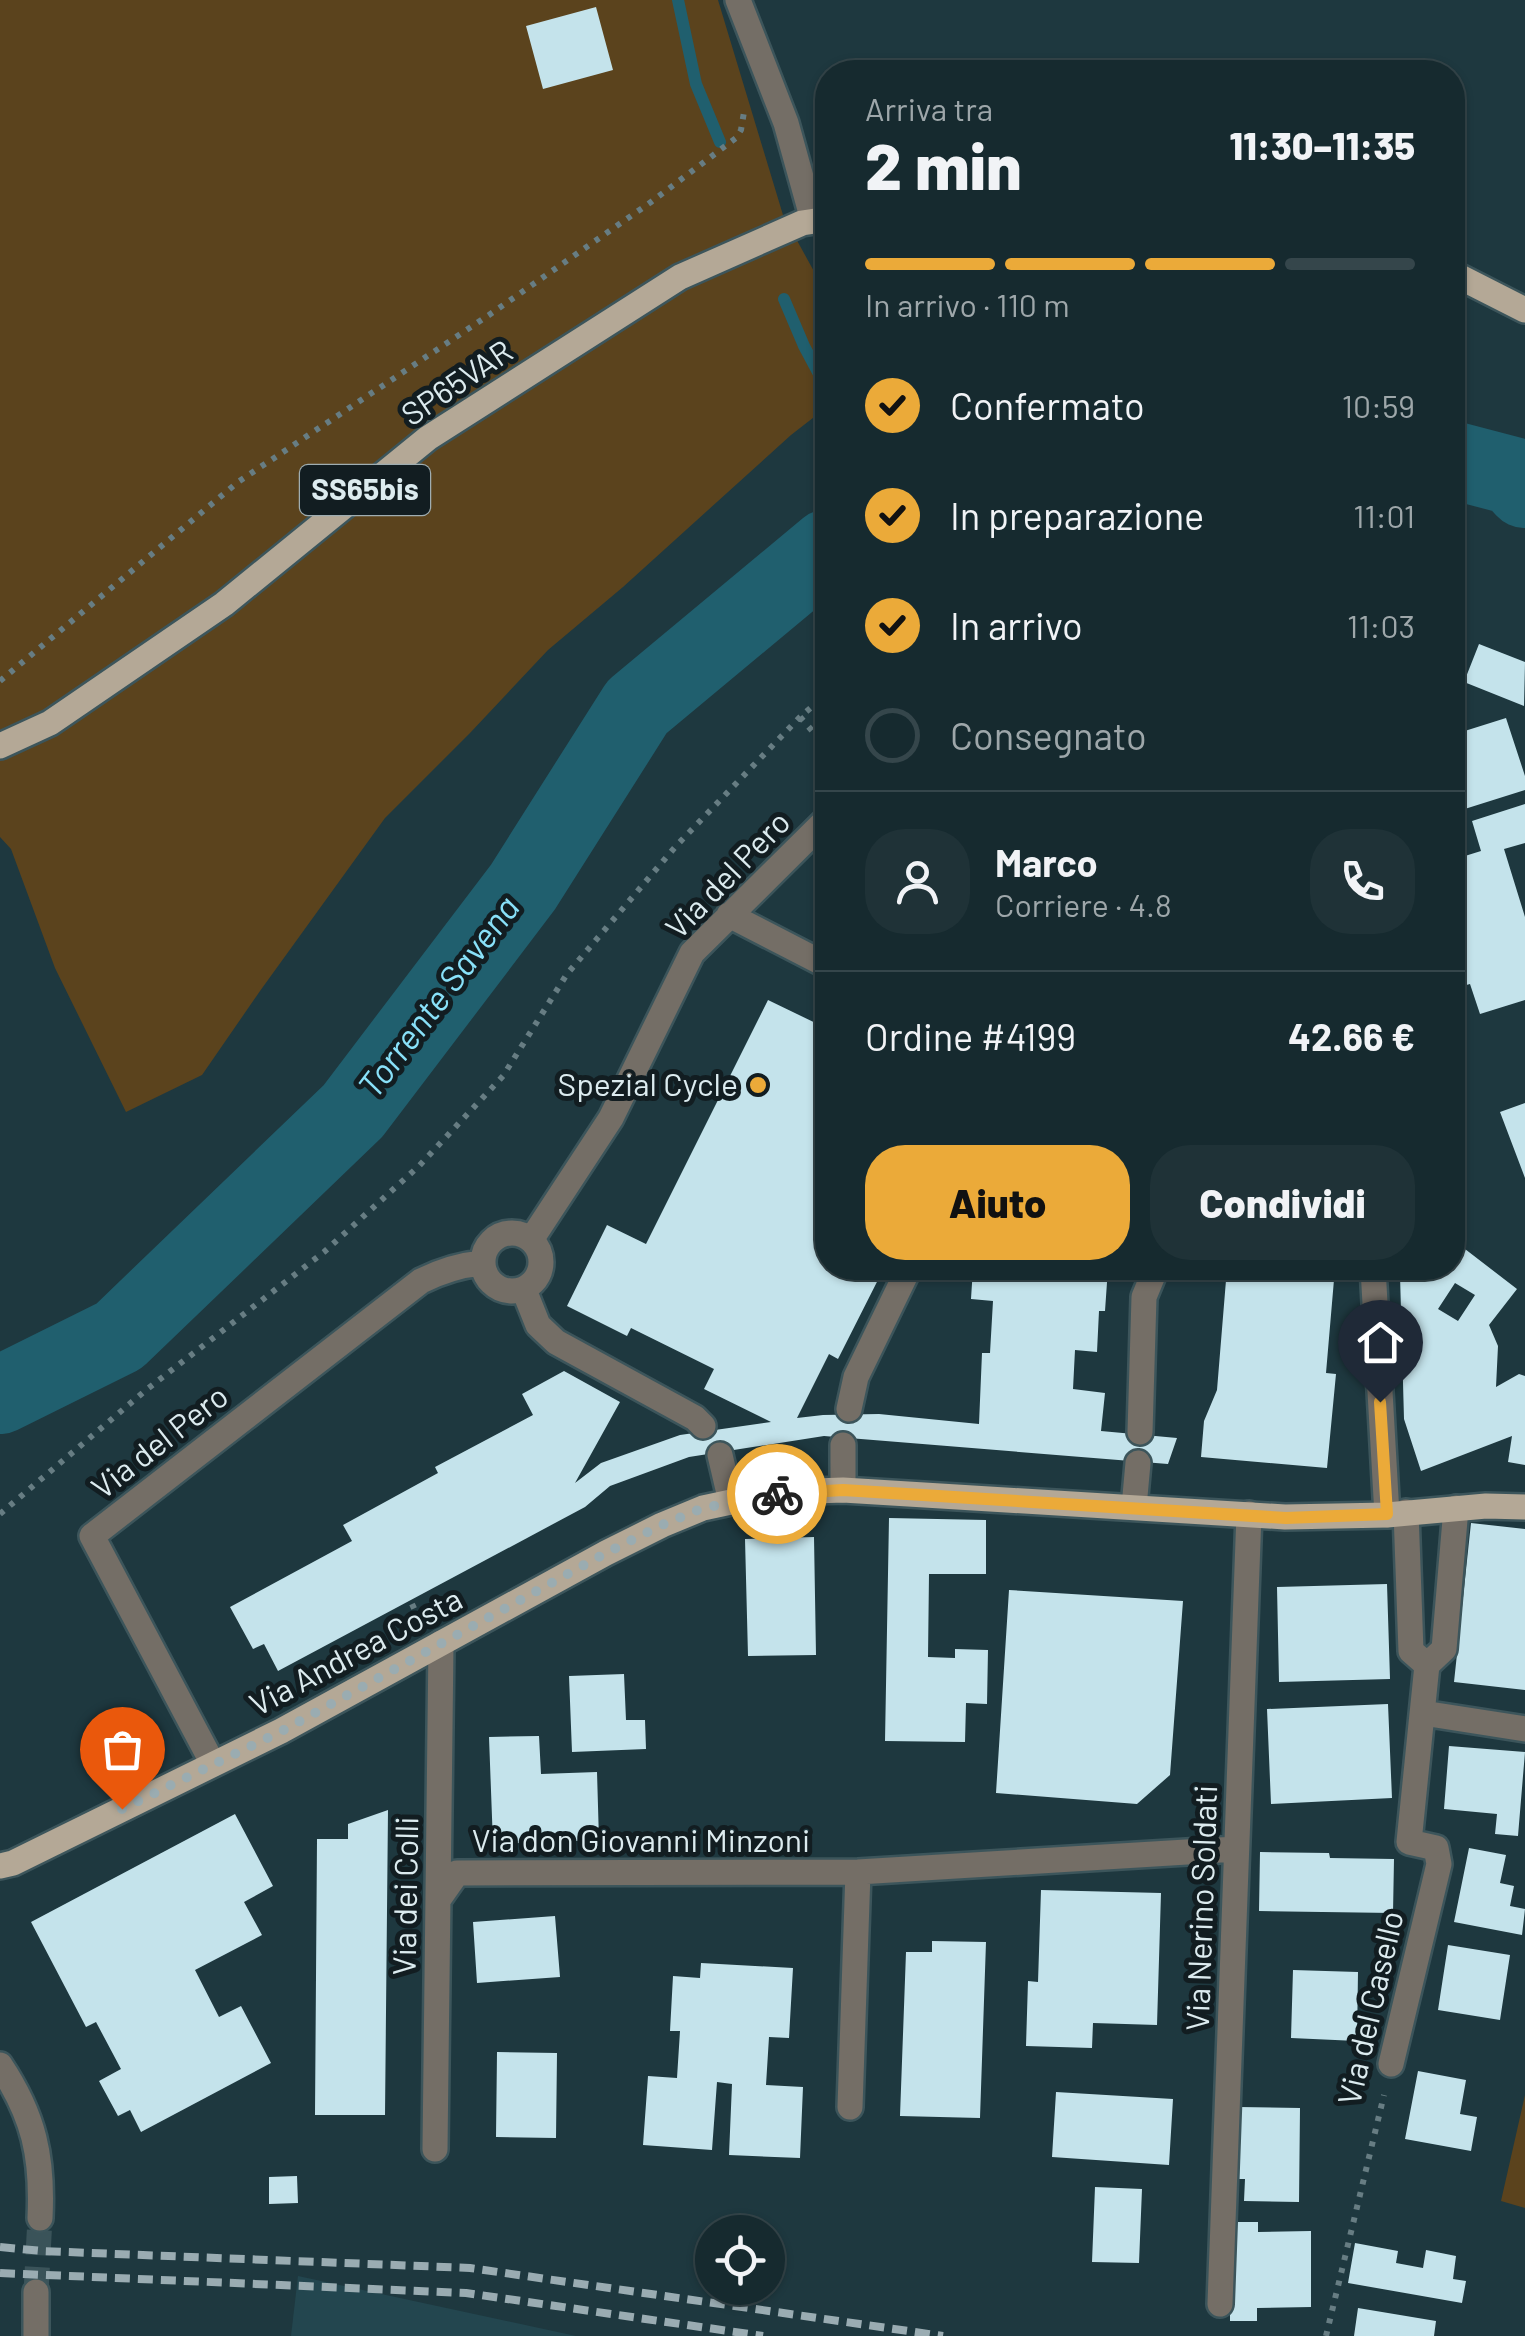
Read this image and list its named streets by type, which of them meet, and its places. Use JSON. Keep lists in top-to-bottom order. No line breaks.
{"streets":{"main road":["SP65VAR","SS65bis","Via Andrea Costa"],"street":["Via del Pero","Via don Giovanni Minzoni","Via dei Colli","Via Nerino Soldati","Via del Casello"]},"crossings":[["Via del Pero","Via Andrea Costa"],["Via Andrea Costa","Via dei Colli"],["Via Andrea Costa","Via Nerino Soldati"],["Via Andrea Costa","Via del Casello"],["Via don Giovanni Minzoni","Via dei Colli"],["Via don Giovanni Minzoni","Via Nerino Soldati"]],"water":["Torrente Savena"],"places":["Spezial Cycle"],"page":{"heading":["2 min","Arriva tra","11:30–11:35"],"panel":["Marco","Corriere · 4.8","Ordine #4199","42.66 €"],"bar":"In arrivo · 110 m","list":[["Confermato","10:59"],["In preparazione","11:01"],["In arrivo","11:03"],"Consegnato"],"buttons":["Aiuto","Condividi"]}}
